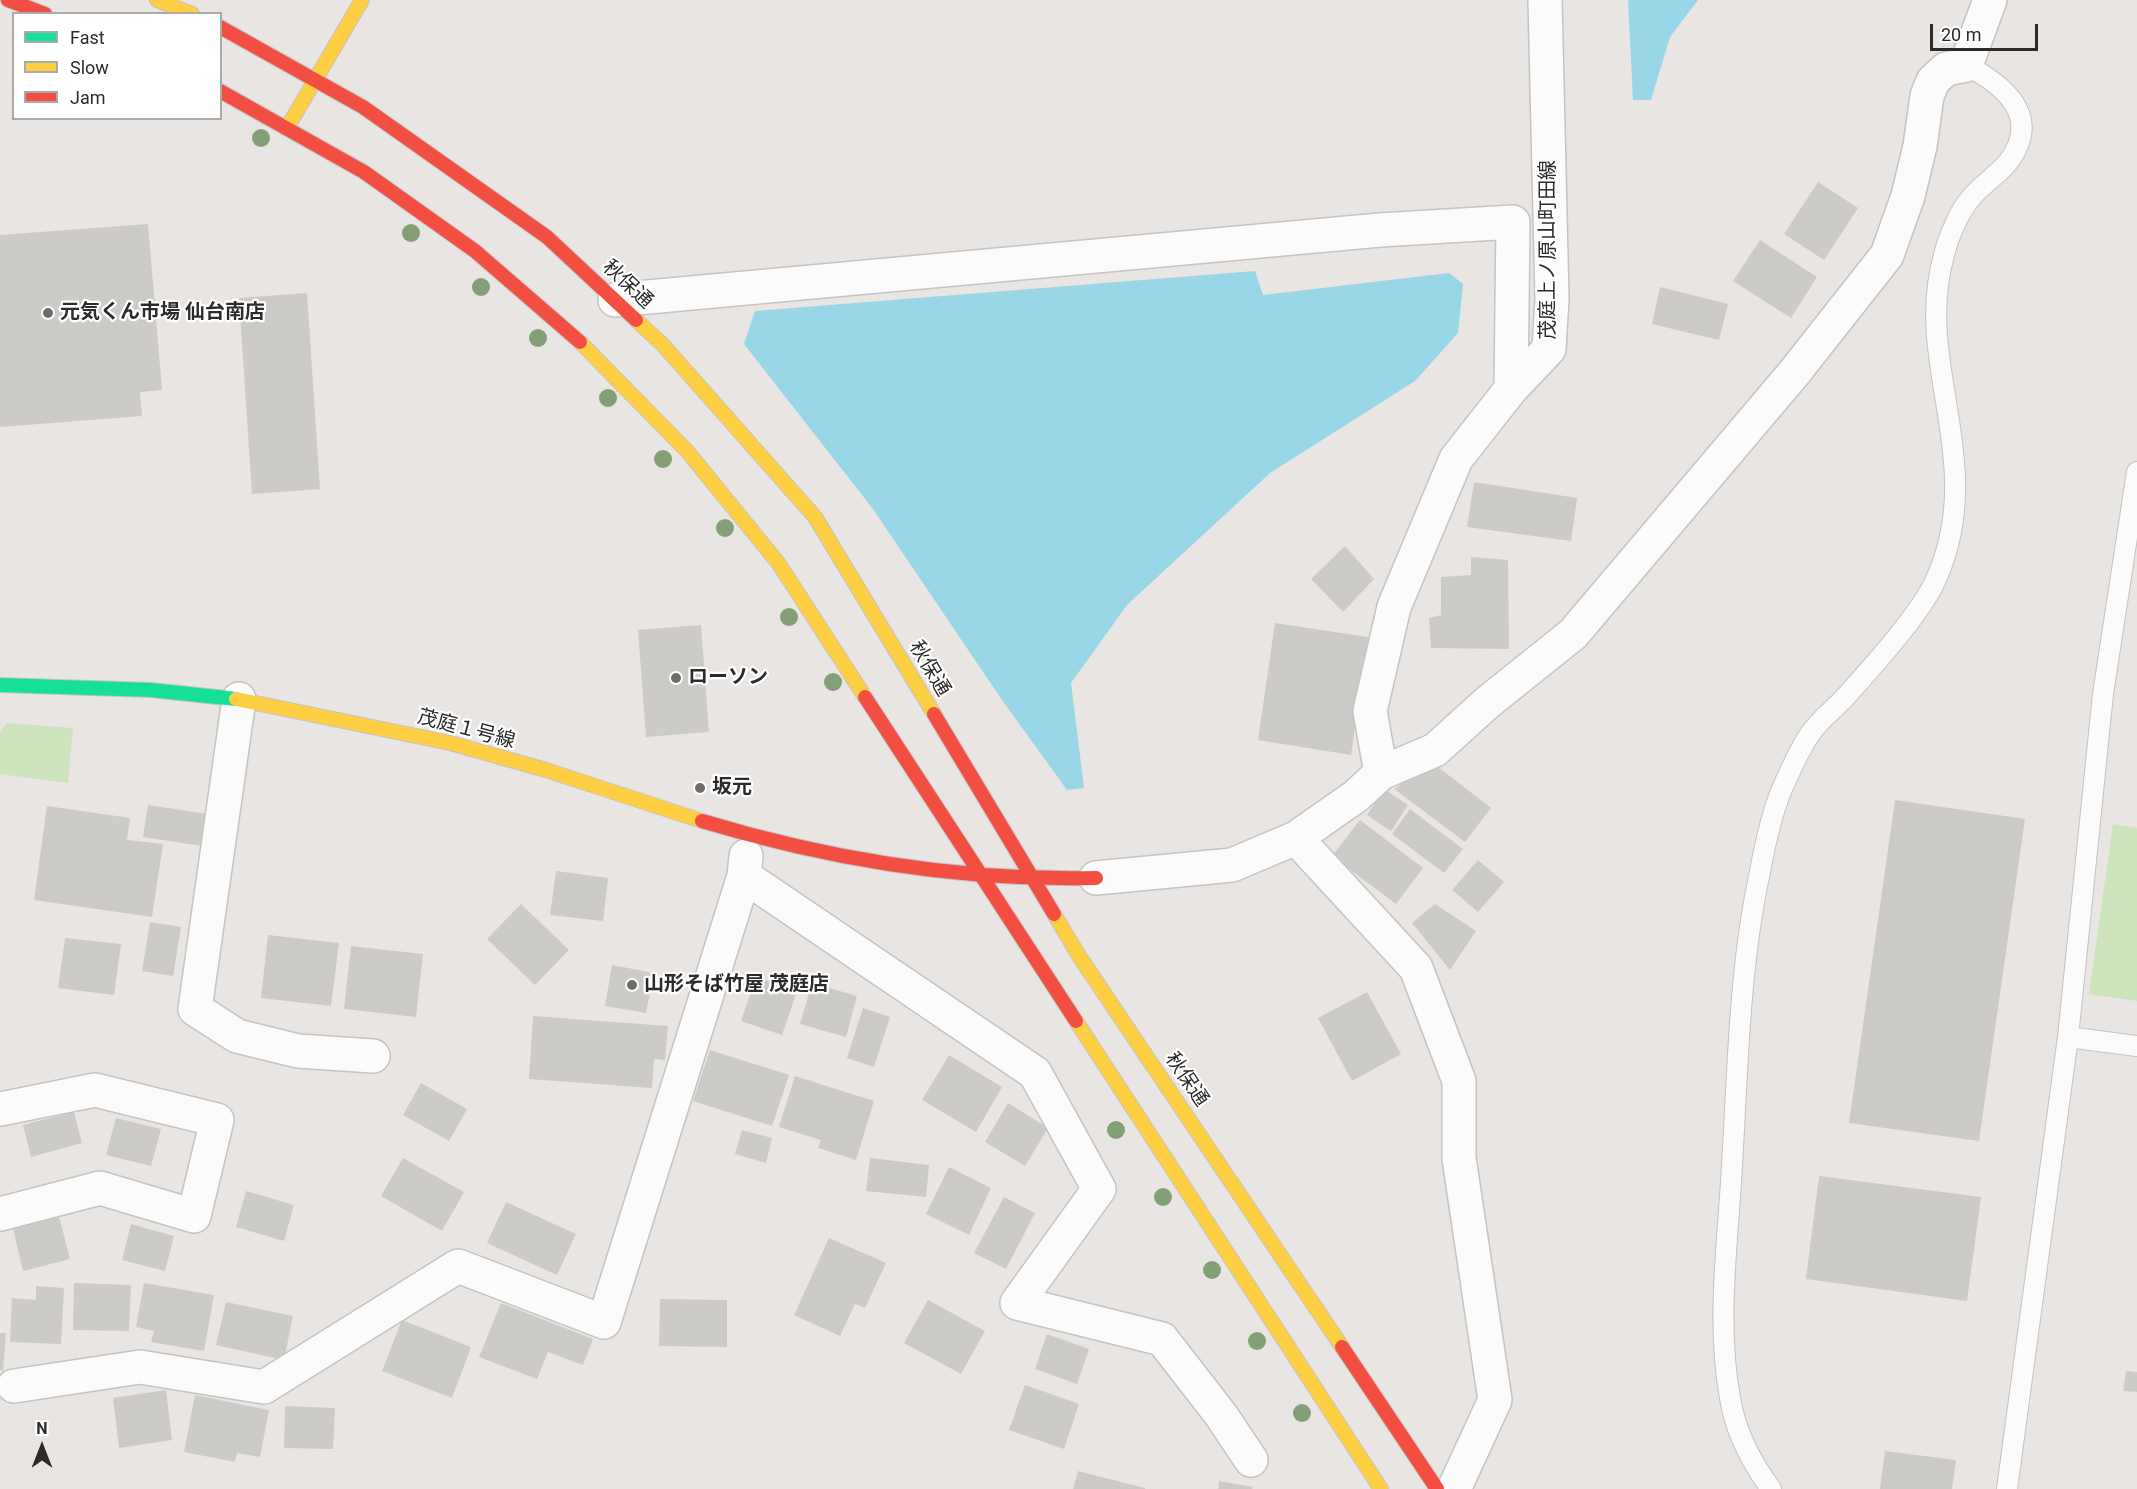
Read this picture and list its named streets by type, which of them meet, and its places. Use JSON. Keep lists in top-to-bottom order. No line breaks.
{"streets":{"main road":["秋保通","茂庭１号線"],"street":["茂庭上ノ原山町田線"]},"crossings":[["秋保通","茂庭１号線"]],"places":["元気くん市場 仙台南店","ローソン","坂元","山形そば竹屋 茂庭店"],"legend":["Fast","Slow","Jam"],"scale_bar":"20 m","north":"top"}
